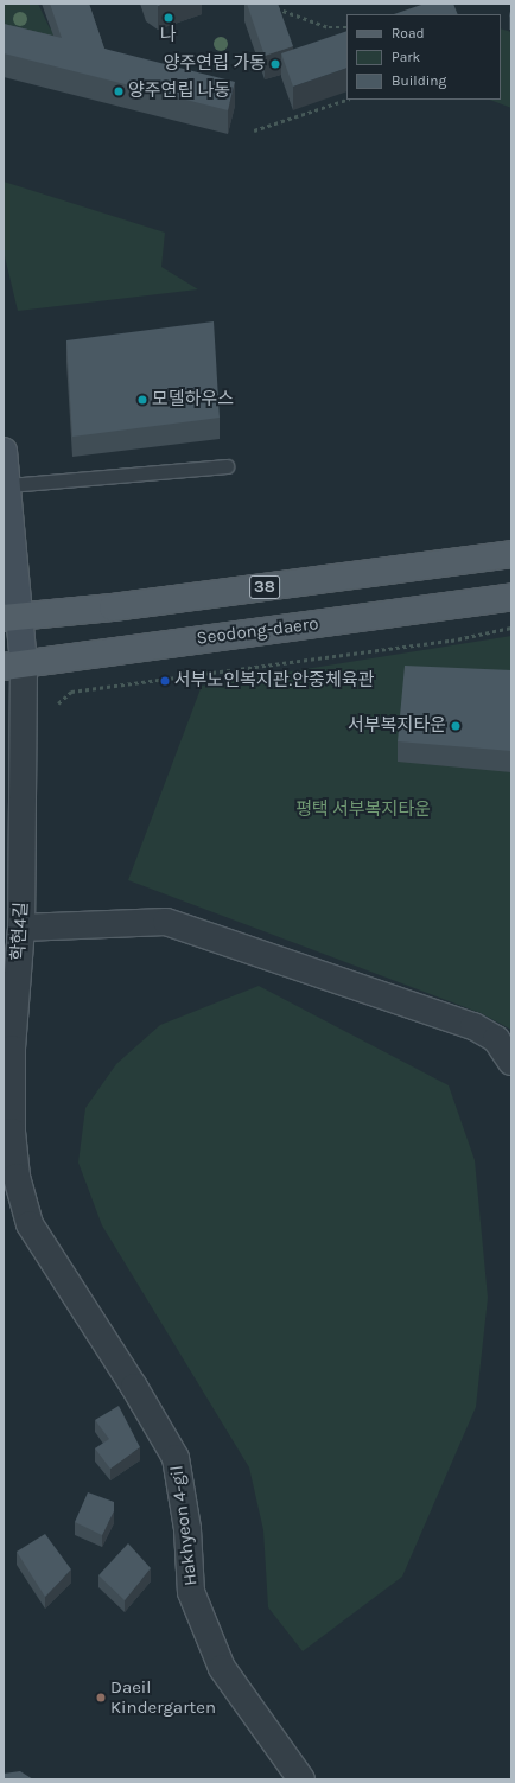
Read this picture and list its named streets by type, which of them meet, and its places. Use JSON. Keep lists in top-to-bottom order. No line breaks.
{"streets":{"main road":["38","Seodong-daero"],"street":["학현4길"]},"crossings":[["Seodong-daero","학현4길"]],"parks":["평택 서부복지타운"],"places":["나","양주연립 가동","양주연립 나동","모델하우스","서부노인복지관.안중체육관","서부복지타운","Daeil Kindergarten"],"legend":["Road","Park","Building"]}
